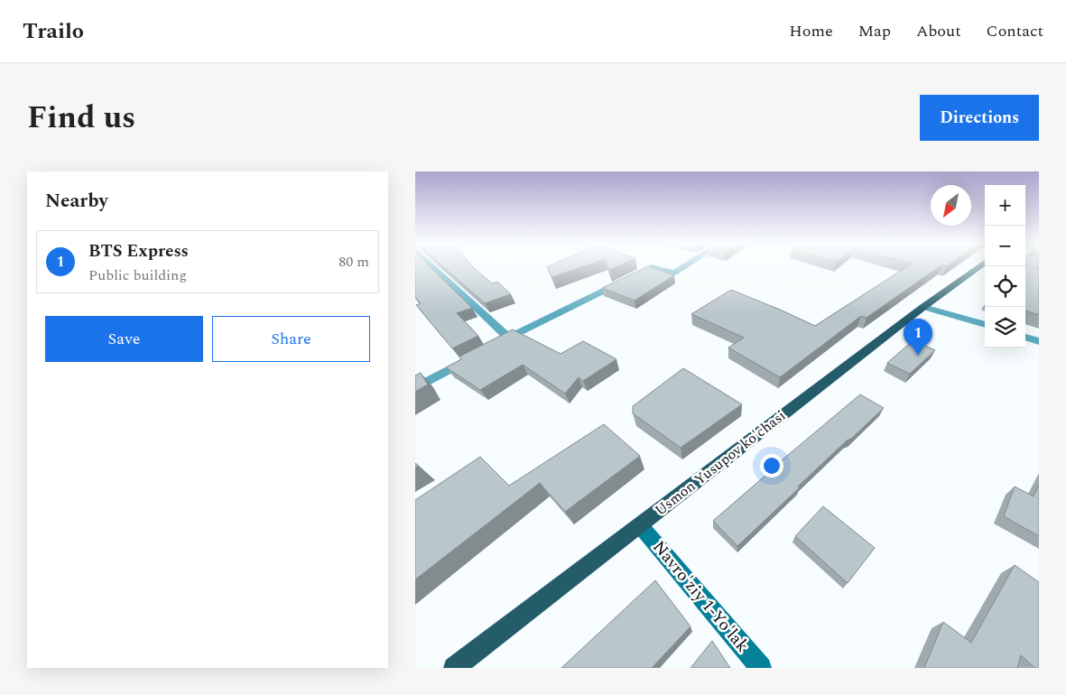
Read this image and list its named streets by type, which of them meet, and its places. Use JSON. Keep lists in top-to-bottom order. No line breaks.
{"streets":{"main road":["Usmon Yusupov ko'chasi"],"street":["Navro'ziy 1-Yo'lak"]},"crossings":[["Usmon Yusupov ko'chasi","Navro'ziy 1-Yo'lak"]],"north":"bottom left","page":{"header":"Trailo","nav":["Home","Map","About","Contact"],"title":"Find us","buttons":["Directions",["Save","Share"]],"heading":"Nearby","map_buttons":["+","−"],"list":[{"mark":"1","name":"BTS Express","note":"Public building","value":"80 m"}],"pins":"1"}}
